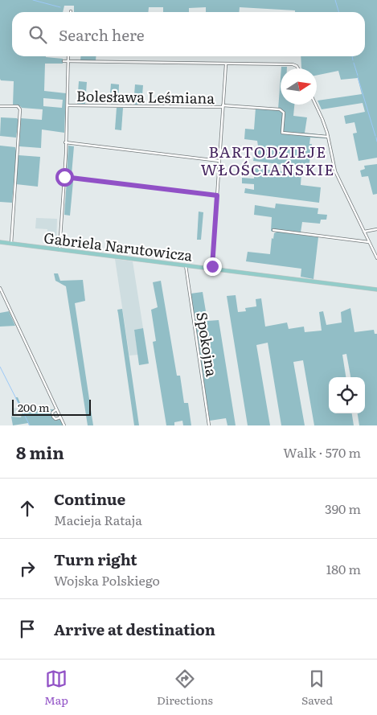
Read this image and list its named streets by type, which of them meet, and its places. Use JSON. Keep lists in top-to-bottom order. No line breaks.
{"streets":{"main road":["Gabriela Narutowicza"],"street":["Bolesława Leśmiana","Spokojna"]},"crossings":[["Gabriela Narutowicza","Spokojna"]],"districts":["BARTODZIEJE WŁOŚCIAŃSKIE"],"scale_bar":"200 m","north":"right","page":{"search":"Search here","scale":"200 m","heading":["8 min","Walk · 570 m"],"list":[["Continue","Macieja Rataja","390 m"],["Turn right","Wojska Polskiego","180 m"],"Arrive at destination"],"nav":["Map","Directions","Saved"]}}
